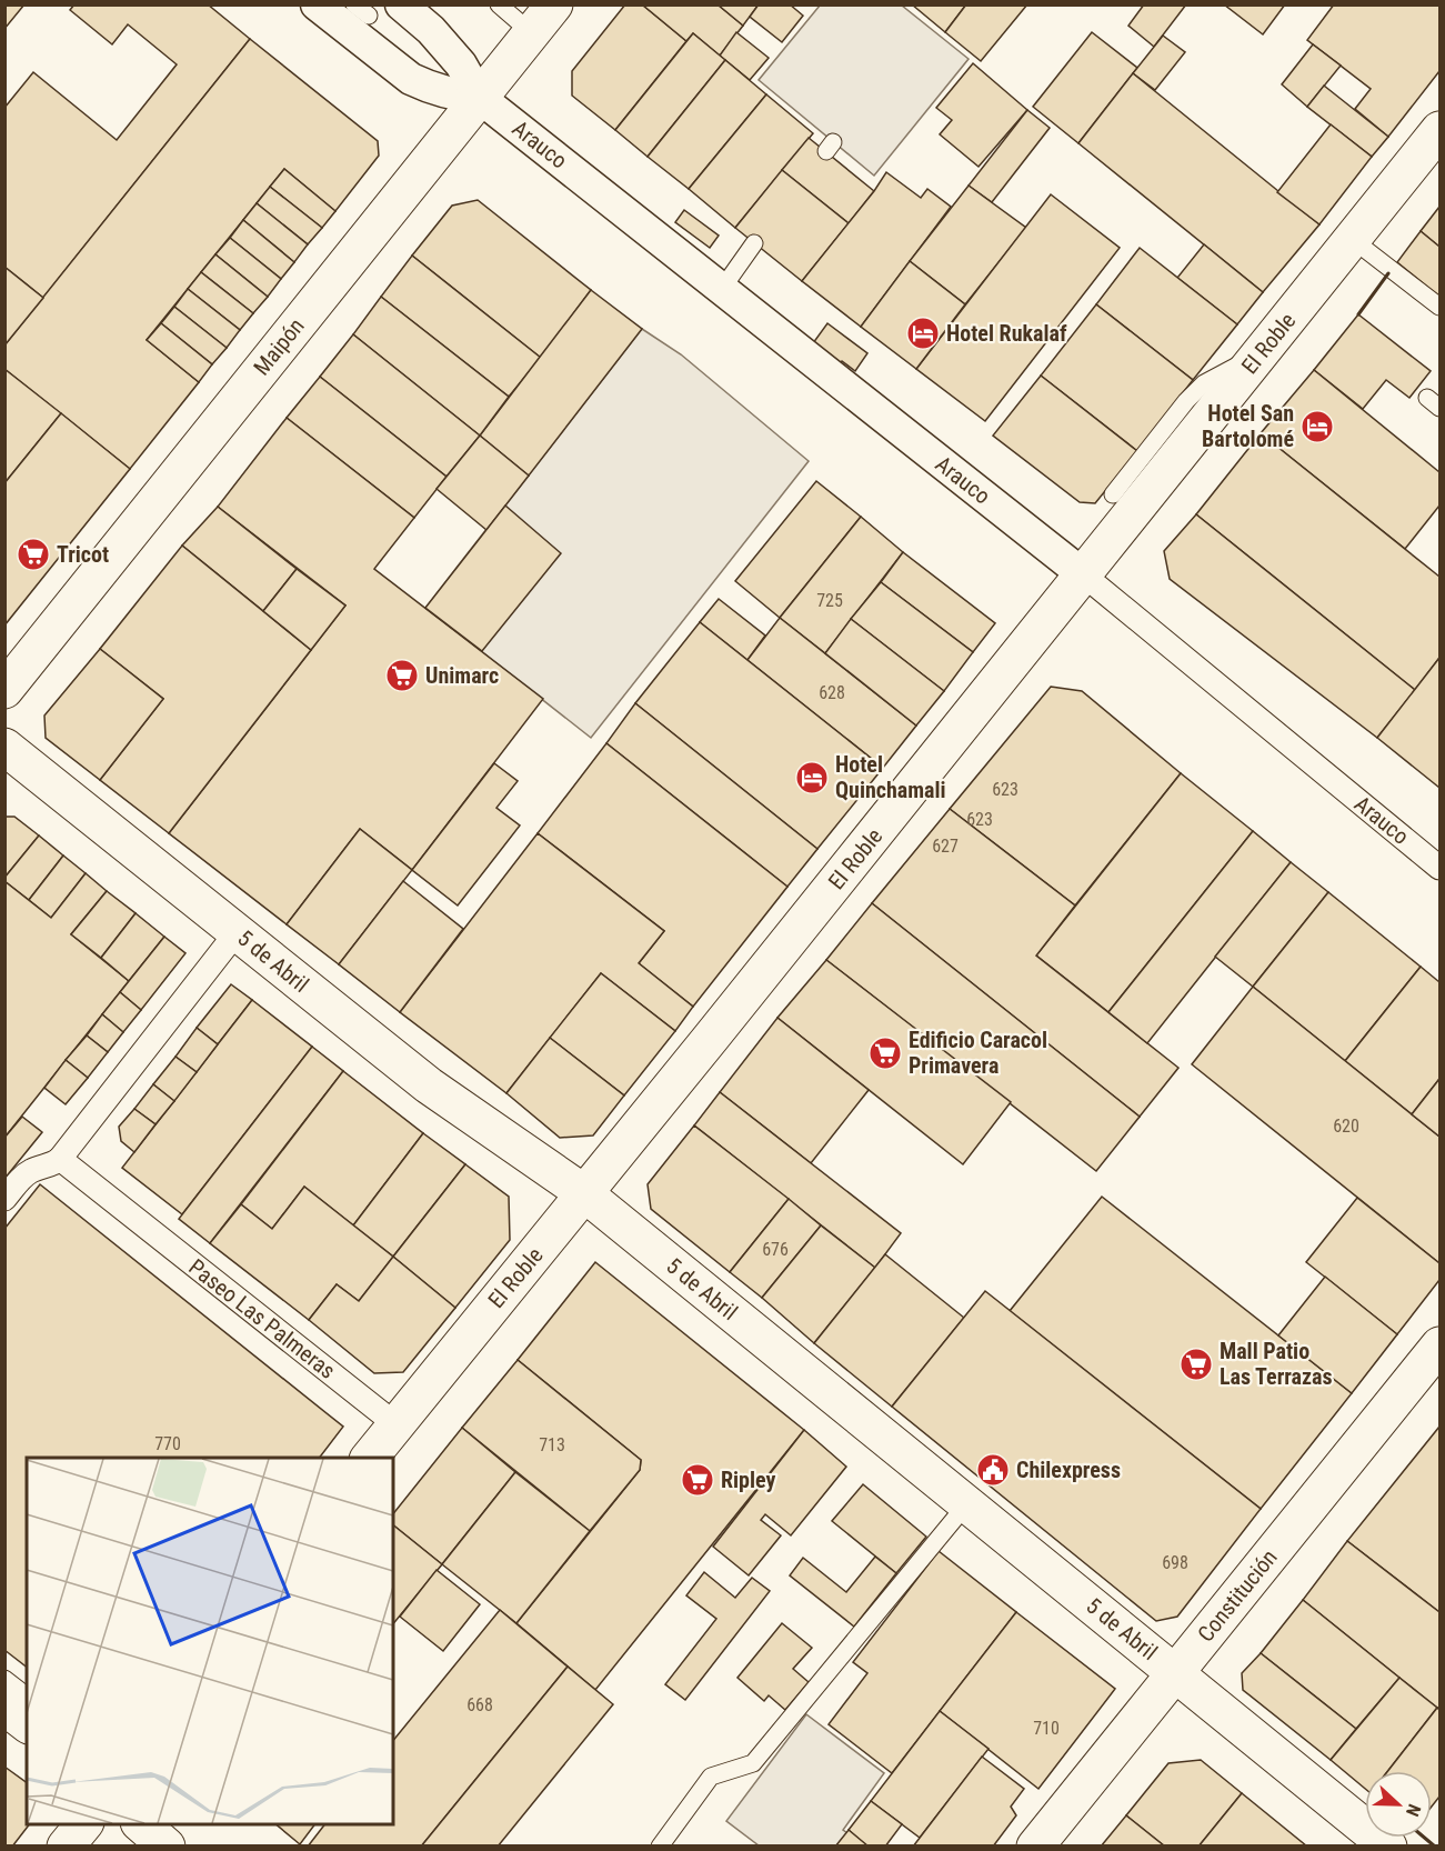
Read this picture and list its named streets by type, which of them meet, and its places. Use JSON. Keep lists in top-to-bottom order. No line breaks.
{"streets":{"street":["Arauco","El Roble","Maipón","5 de Abril","Paseo Las Palmeras","Constitución"]},"crossings":[["Arauco","El Roble"],["Arauco","Maipón"],["El Roble","5 de Abril"],["El Roble","Paseo Las Palmeras"],["5 de Abril","Constitución"]],"places":{"hotel":["Hotel Rukalaf","Hotel San Bartolomé","Hotel Quinchamali"],"supermarket":["Tricot","Unimarc","Edificio Caracol Primavera","Mall Patio Las Terrazas","Ripley"],"public building":["Chilexpress"]},"house_numbers":["725","628","623","623","627","620","676","770","713","698","668","710"],"north":"right"}
